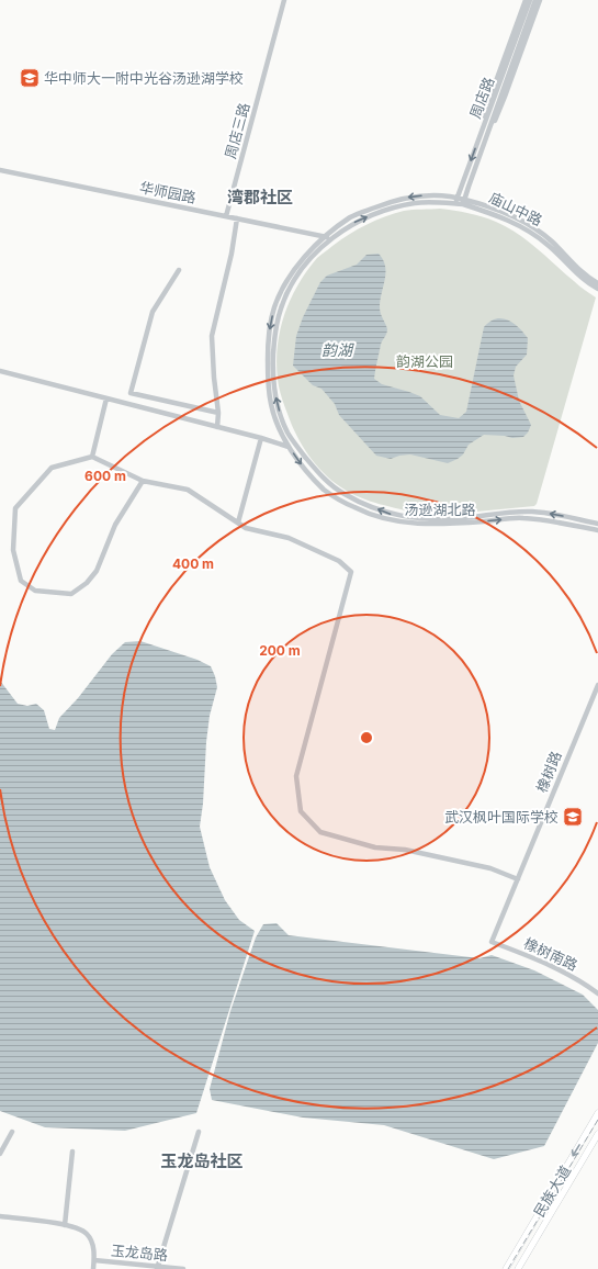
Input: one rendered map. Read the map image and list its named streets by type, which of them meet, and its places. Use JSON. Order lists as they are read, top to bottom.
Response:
{
  "streets": {
    "main road": ["民族大道"],
    "street": [
      "周店路",
      "周店三路",
      "华师园路",
      "庙山中路",
      "汤逊湖北路",
      "橡树路",
      "橡树南路",
      "玉龙岛路"
    ]
  },
  "crossings": [
    ["周店路", "庙山中路"],
    ["周店路", "汤逊湖北路"],
    ["周店三路", "华师园路"],
    ["华师园路", "汤逊湖北路"],
    ["庙山中路", "汤逊湖北路"],
    ["橡树路", "橡树南路"]
  ],
  "districts": ["湾郡社区", "玉龙岛社区"],
  "water": ["韵湖"],
  "parks": ["韵湖公园"],
  "places": {
    "school or university": ["华中师大一附中光谷汤逊湖学校", "武汉枫叶国际学校"]
  },
  "rings": ["600 m", "400 m", "200 m"]
}
